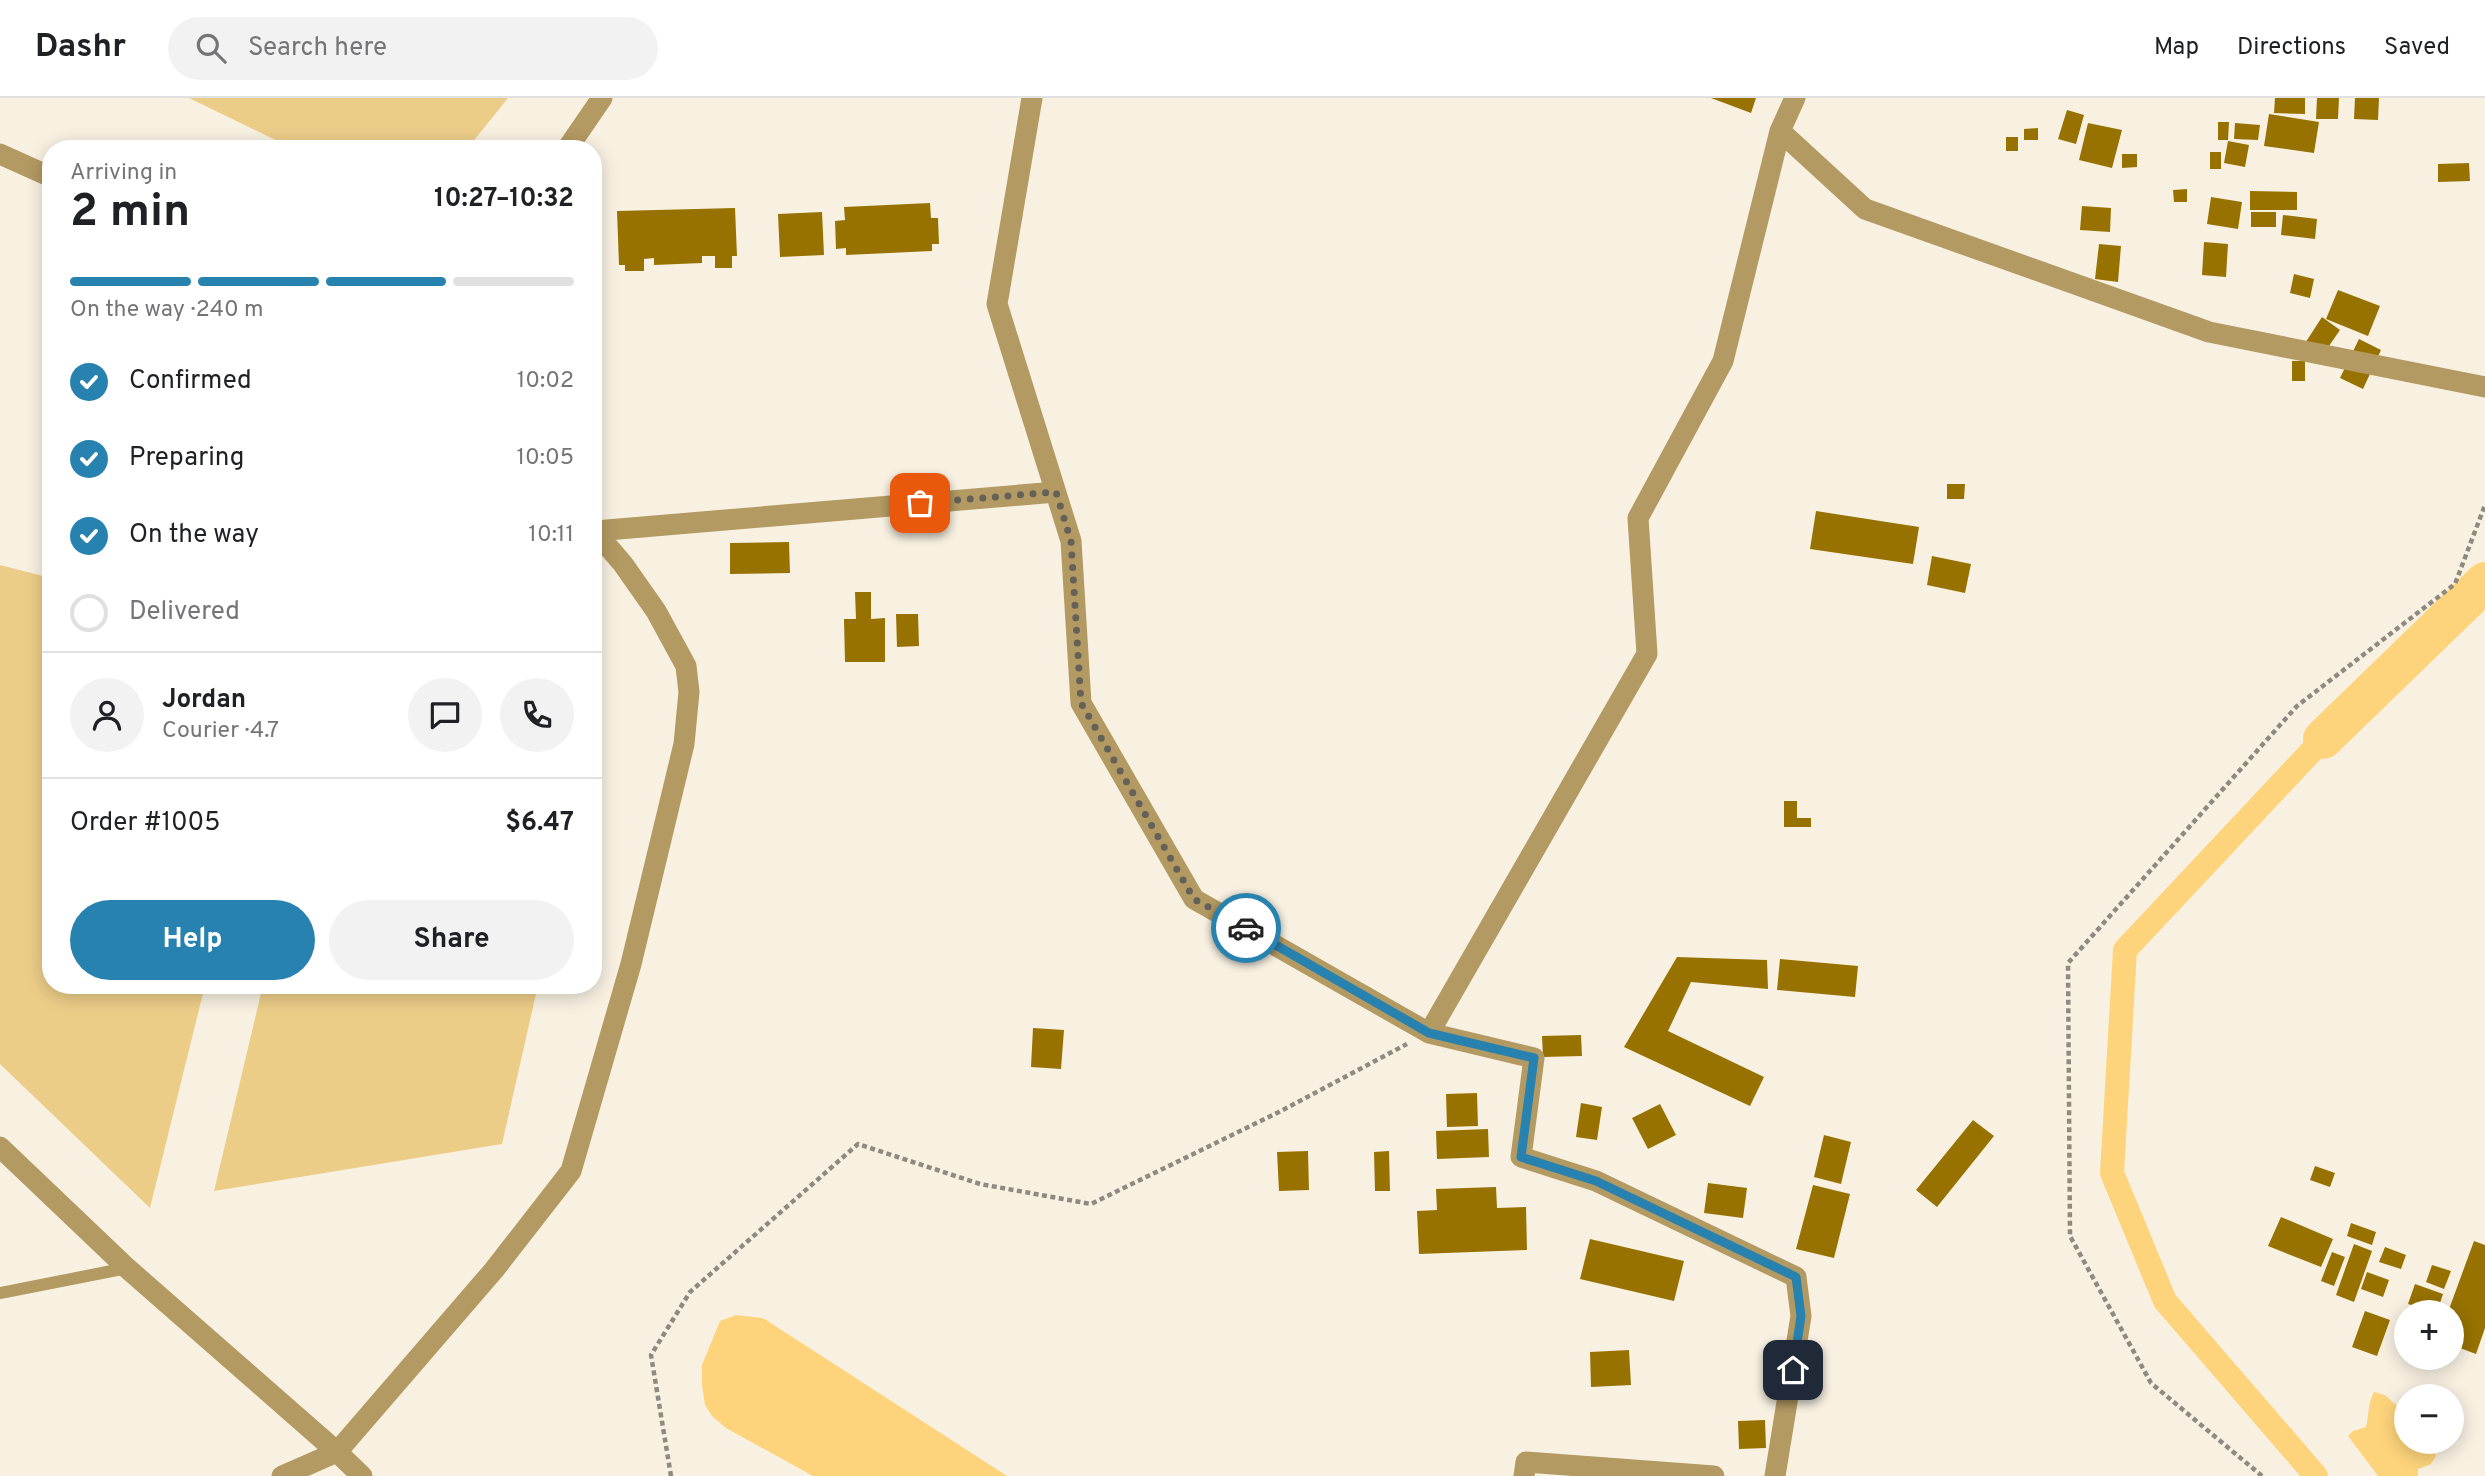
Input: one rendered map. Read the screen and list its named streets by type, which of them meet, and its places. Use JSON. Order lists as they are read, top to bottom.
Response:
{
  "page": {
    "header": "Dashr",
    "search": "Search here",
    "nav": ["Map", "Directions", "Saved"],
    "heading": ["2 min", "Arriving in", "10:27–10:32"],
    "panel": [
      "Jordan",
      "Courier · 4.7",
      "Order #1005",
      "$6.47"
    ],
    "bar": "On the way · 240 m",
    "list": [
      ["Confirmed", "10:02"],
      ["Preparing", "10:05"],
      ["On the way", "10:11"],
      "Delivered"
    ],
    "buttons": ["Help", "Share"],
    "map_buttons": ["+", "−"]
  }
}
